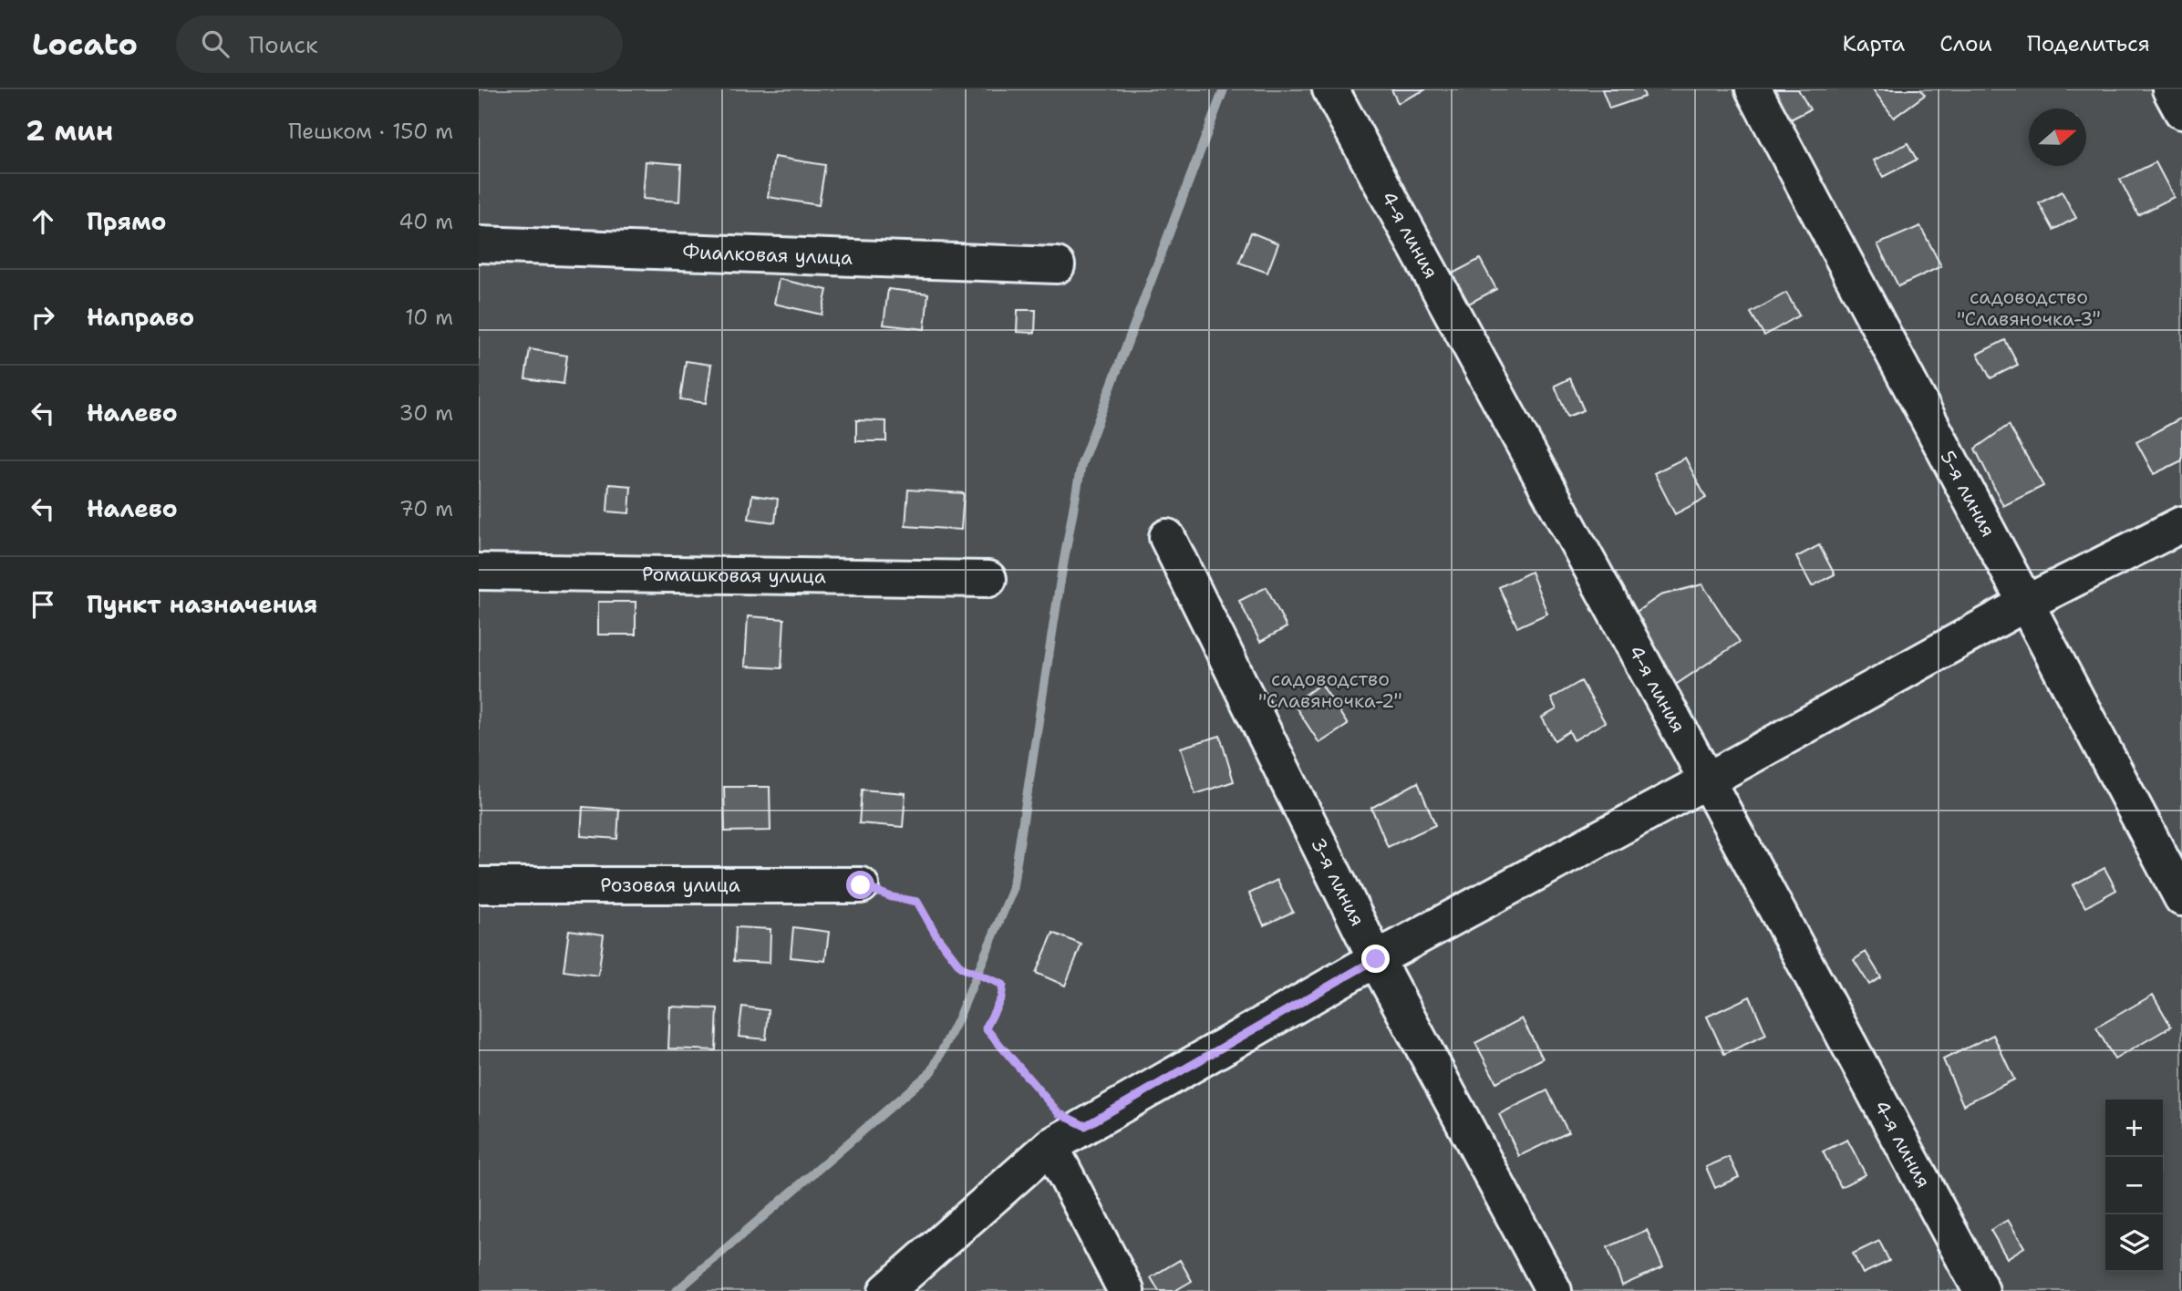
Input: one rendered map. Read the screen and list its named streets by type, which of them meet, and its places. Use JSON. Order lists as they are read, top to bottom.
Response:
{
  "streets": {
    "street": [
      "4-я линия",
      "Фиалковая улица",
      "5-я линия",
      "Ромашковая улица",
      "3-я линия",
      "Розовая улица"
    ]
  },
  "parks": ["садоводство \"Славяночка-3\"", "садоводство \"Славяночка-2\""],
  "north": "right",
  "page": {
    "header": "Locato",
    "search": "Поиск",
    "nav": ["Карта", "Слои", "Поделиться"],
    "heading": ["2 мин", "Пешком · 150 m"],
    "list": [
      ["Прямо", "40 m"],
      ["Направо", "10 m"],
      ["Налево", "30 m"],
      ["Налево", "70 m"],
      "Пункт назначения"
    ],
    "map_buttons": ["+", "−"]
  }
}
